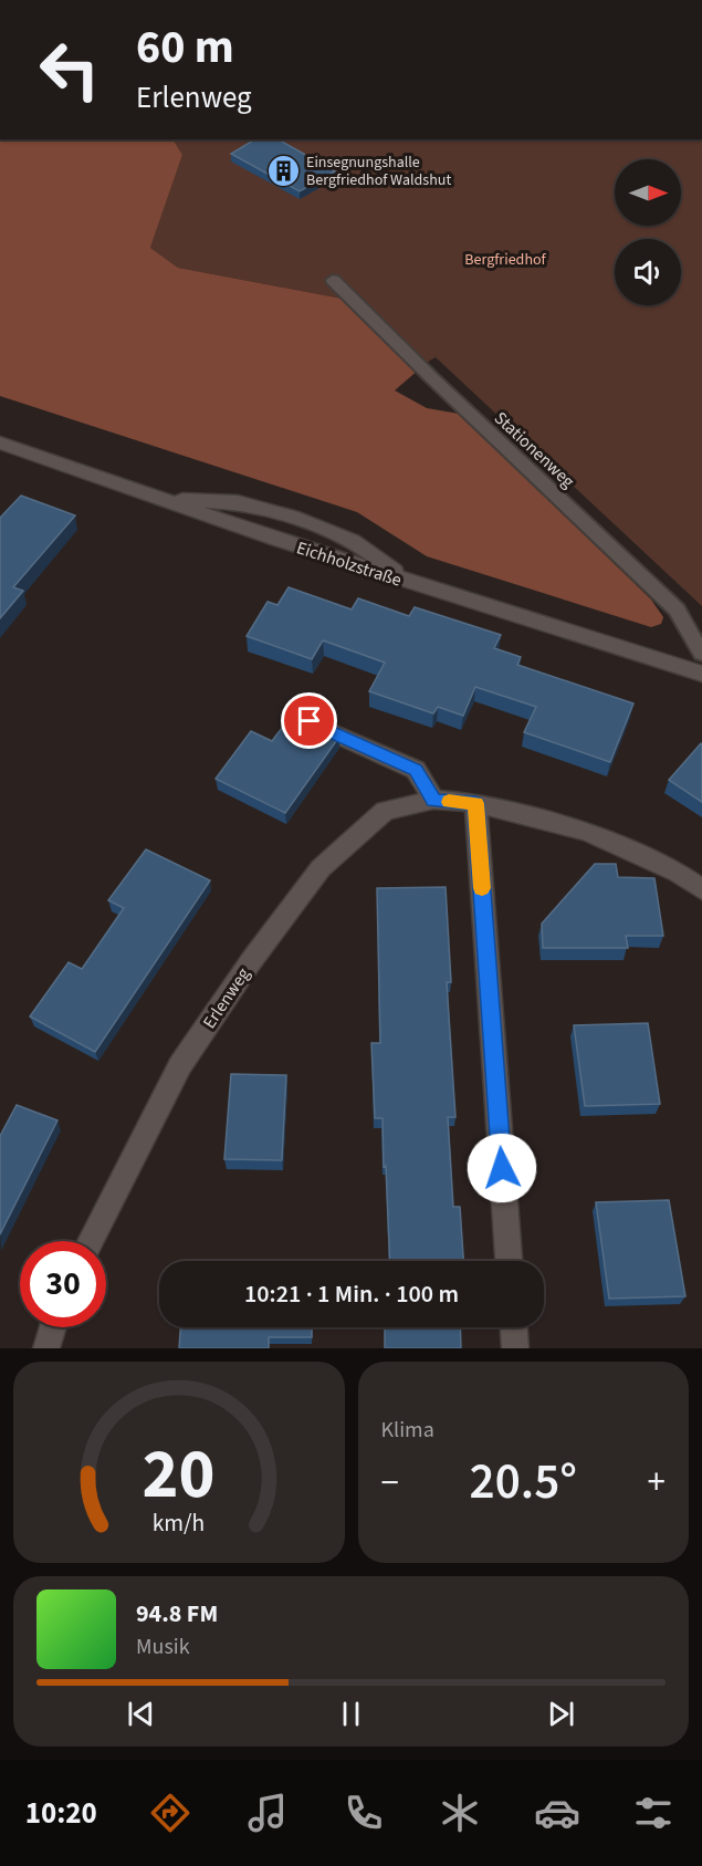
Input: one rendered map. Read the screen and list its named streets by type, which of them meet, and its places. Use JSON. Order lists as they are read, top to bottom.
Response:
{
  "streets": {
    "street": ["Eichholzstraße", "Erlenweg"],
    "lane": ["Stationenweg"]
  },
  "parks": ["Bergfriedhof"],
  "places": {
    "building": ["Einsegnungshalle Bergfriedhof Waldshut"]
  },
  "north": "right",
  "page": {
    "turn": ["60 m", "Erlenweg"],
    "limit": "30",
    "trip": "10:21 · 1 Min. · 100 m",
    "tile": "Klima",
    "heat": ["−", "20.5°", "+"],
    "song": ["94.8 FM", "Musik"],
    "tabs": "10:20",
    "gauge": ["20", "km/h"]
  }
}
